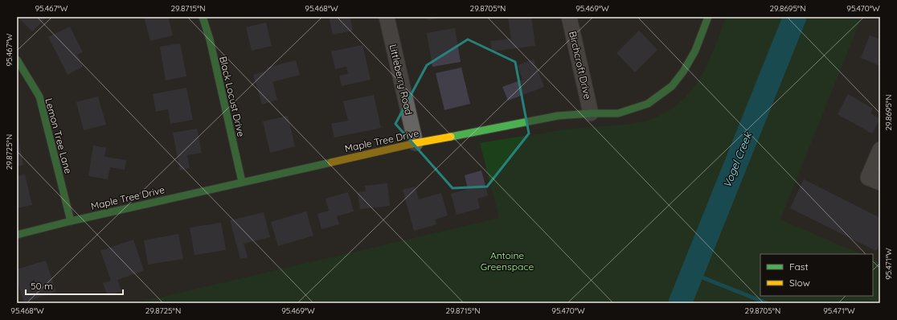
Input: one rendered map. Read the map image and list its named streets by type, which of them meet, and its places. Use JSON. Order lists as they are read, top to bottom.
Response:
{
  "streets": {
    "street": [
      "Birchcroft Drive",
      "Littleberry Road",
      "Black Locust Drive",
      "Lemon Tree Lane",
      "Maple Tree Drive"
    ]
  },
  "crossings": [
    ["Birchcroft Drive", "Maple Tree Drive"],
    ["Littleberry Road", "Maple Tree Drive"],
    ["Black Locust Drive", "Maple Tree Drive"],
    ["Lemon Tree Lane", "Maple Tree Drive"]
  ],
  "water": ["Vogel Creek"],
  "parks": ["Antoine Greenspace"],
  "legend": ["Fast", "Slow"],
  "scale_bar": "50 m",
  "coordinates": [
    "95.467°W",
    "29.8715°N",
    "95.468°W",
    "29.8705°N",
    "95.469°W",
    "29.8695°N",
    "95.470°W",
    "29.8725°N",
    "95.471°W"
  ]
}
